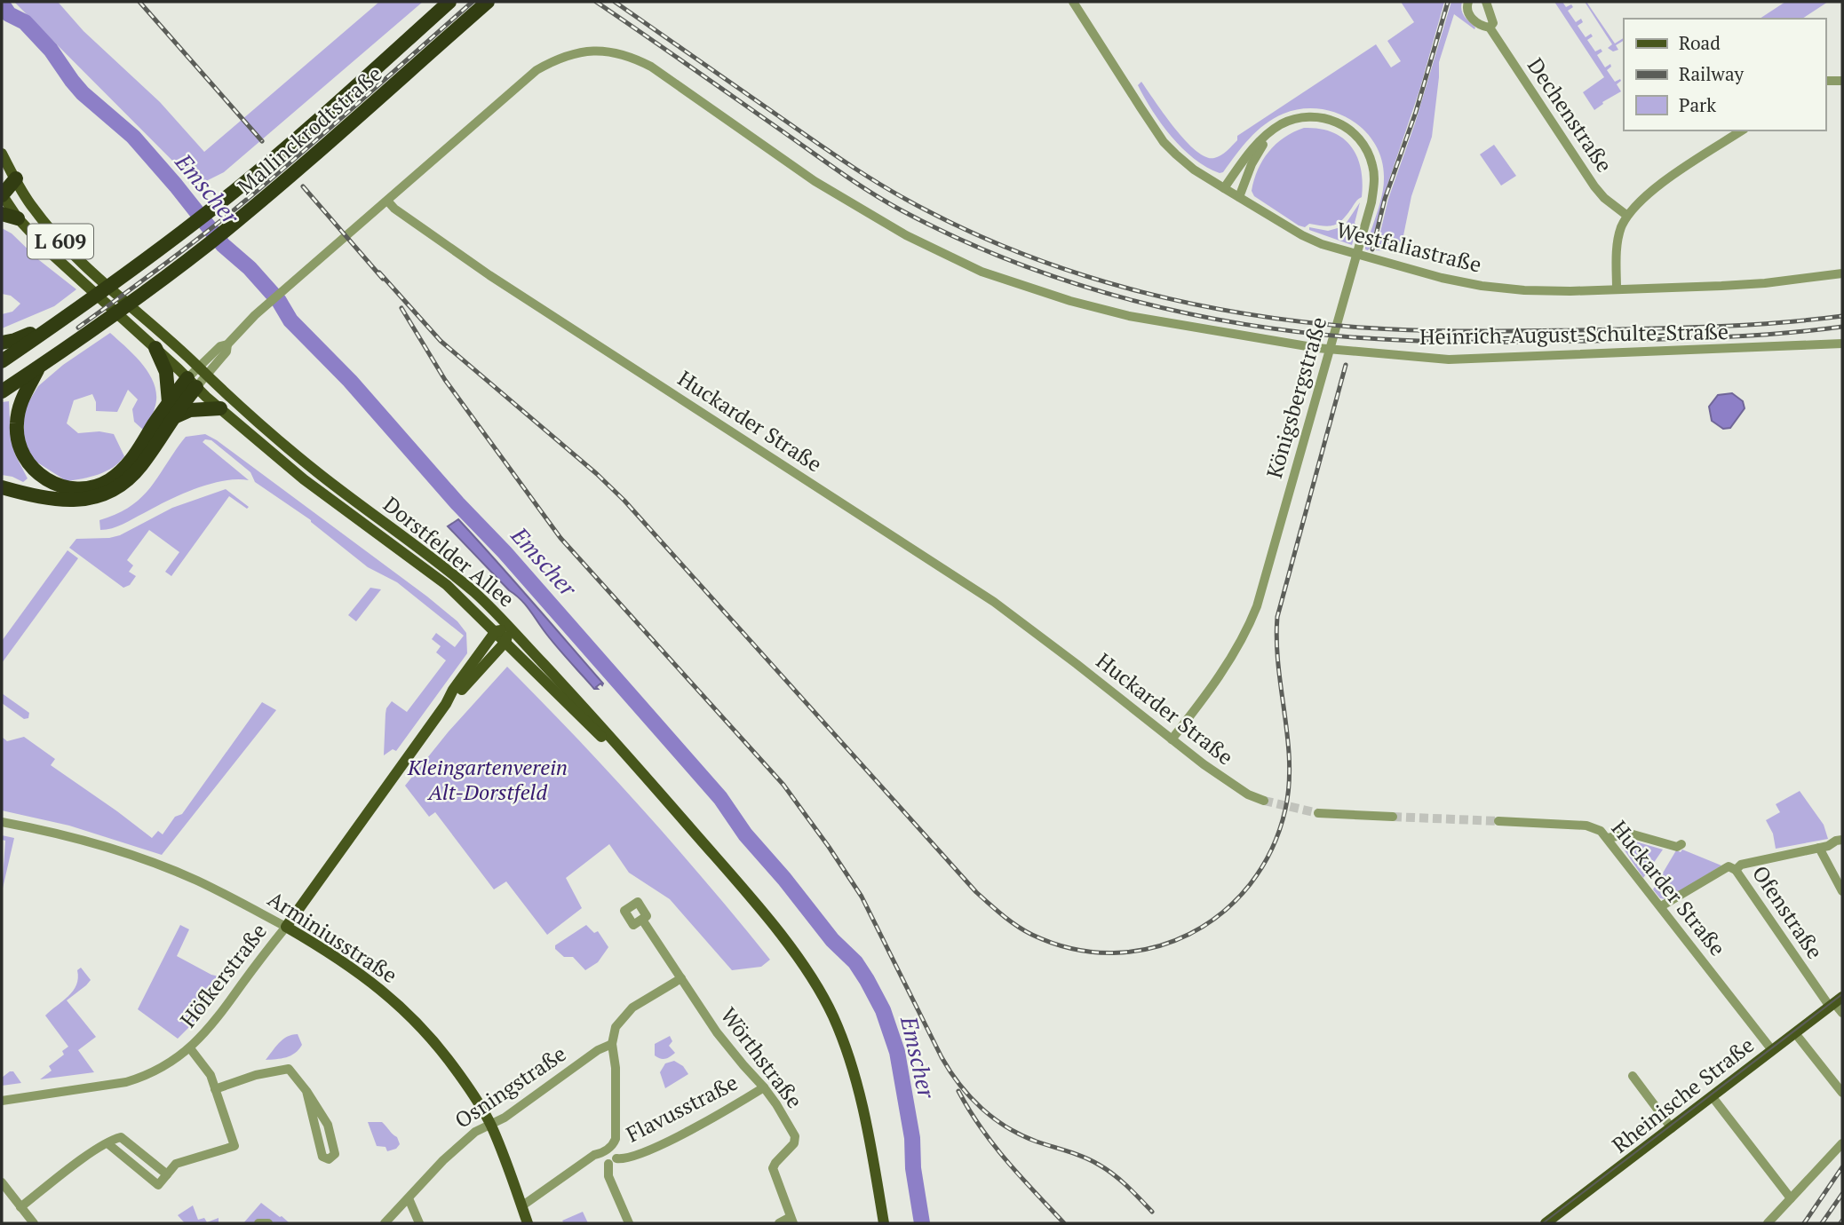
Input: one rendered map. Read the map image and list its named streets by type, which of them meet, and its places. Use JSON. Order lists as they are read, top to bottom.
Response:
{
  "streets": {
    "highway": ["Mallinckrodtstraße"],
    "main road": [
      "L 609",
      "Dorstfelder Allee",
      "Arminiusstraße",
      "Höfkerstraße",
      "Rheinische Straße"
    ],
    "street": [
      "Dechenstraße",
      "Westfaliastraße",
      "Heinrich-August-Schulte-Straße",
      "Königsbergstraße",
      "Huckarder Straße",
      "Ofenstraße",
      "Wörthstraße",
      "Osningstraße",
      "Flavusstraße"
    ]
  },
  "crossings": [
    ["L 609", "Dorstfelder Allee"],
    ["Westfaliastraße", "Königsbergstraße"],
    ["Heinrich-August-Schulte-Straße", "Huckarder Straße"],
    ["Königsbergstraße", "Huckarder Straße"],
    ["Huckarder Straße", "Rheinische Straße"],
    ["Dorstfelder Allee", "Höfkerstraße"],
    ["Ofenstraße", "Rheinische Straße"],
    ["Arminiusstraße", "Höfkerstraße"],
    ["Arminiusstraße", "Osningstraße"],
    ["Wörthstraße", "Flavusstraße"]
  ],
  "water": ["Emscher"],
  "parks": ["Kleingartenverein Alt-Dorstfeld"],
  "legend": ["Road", "Railway", "Park"]
}
